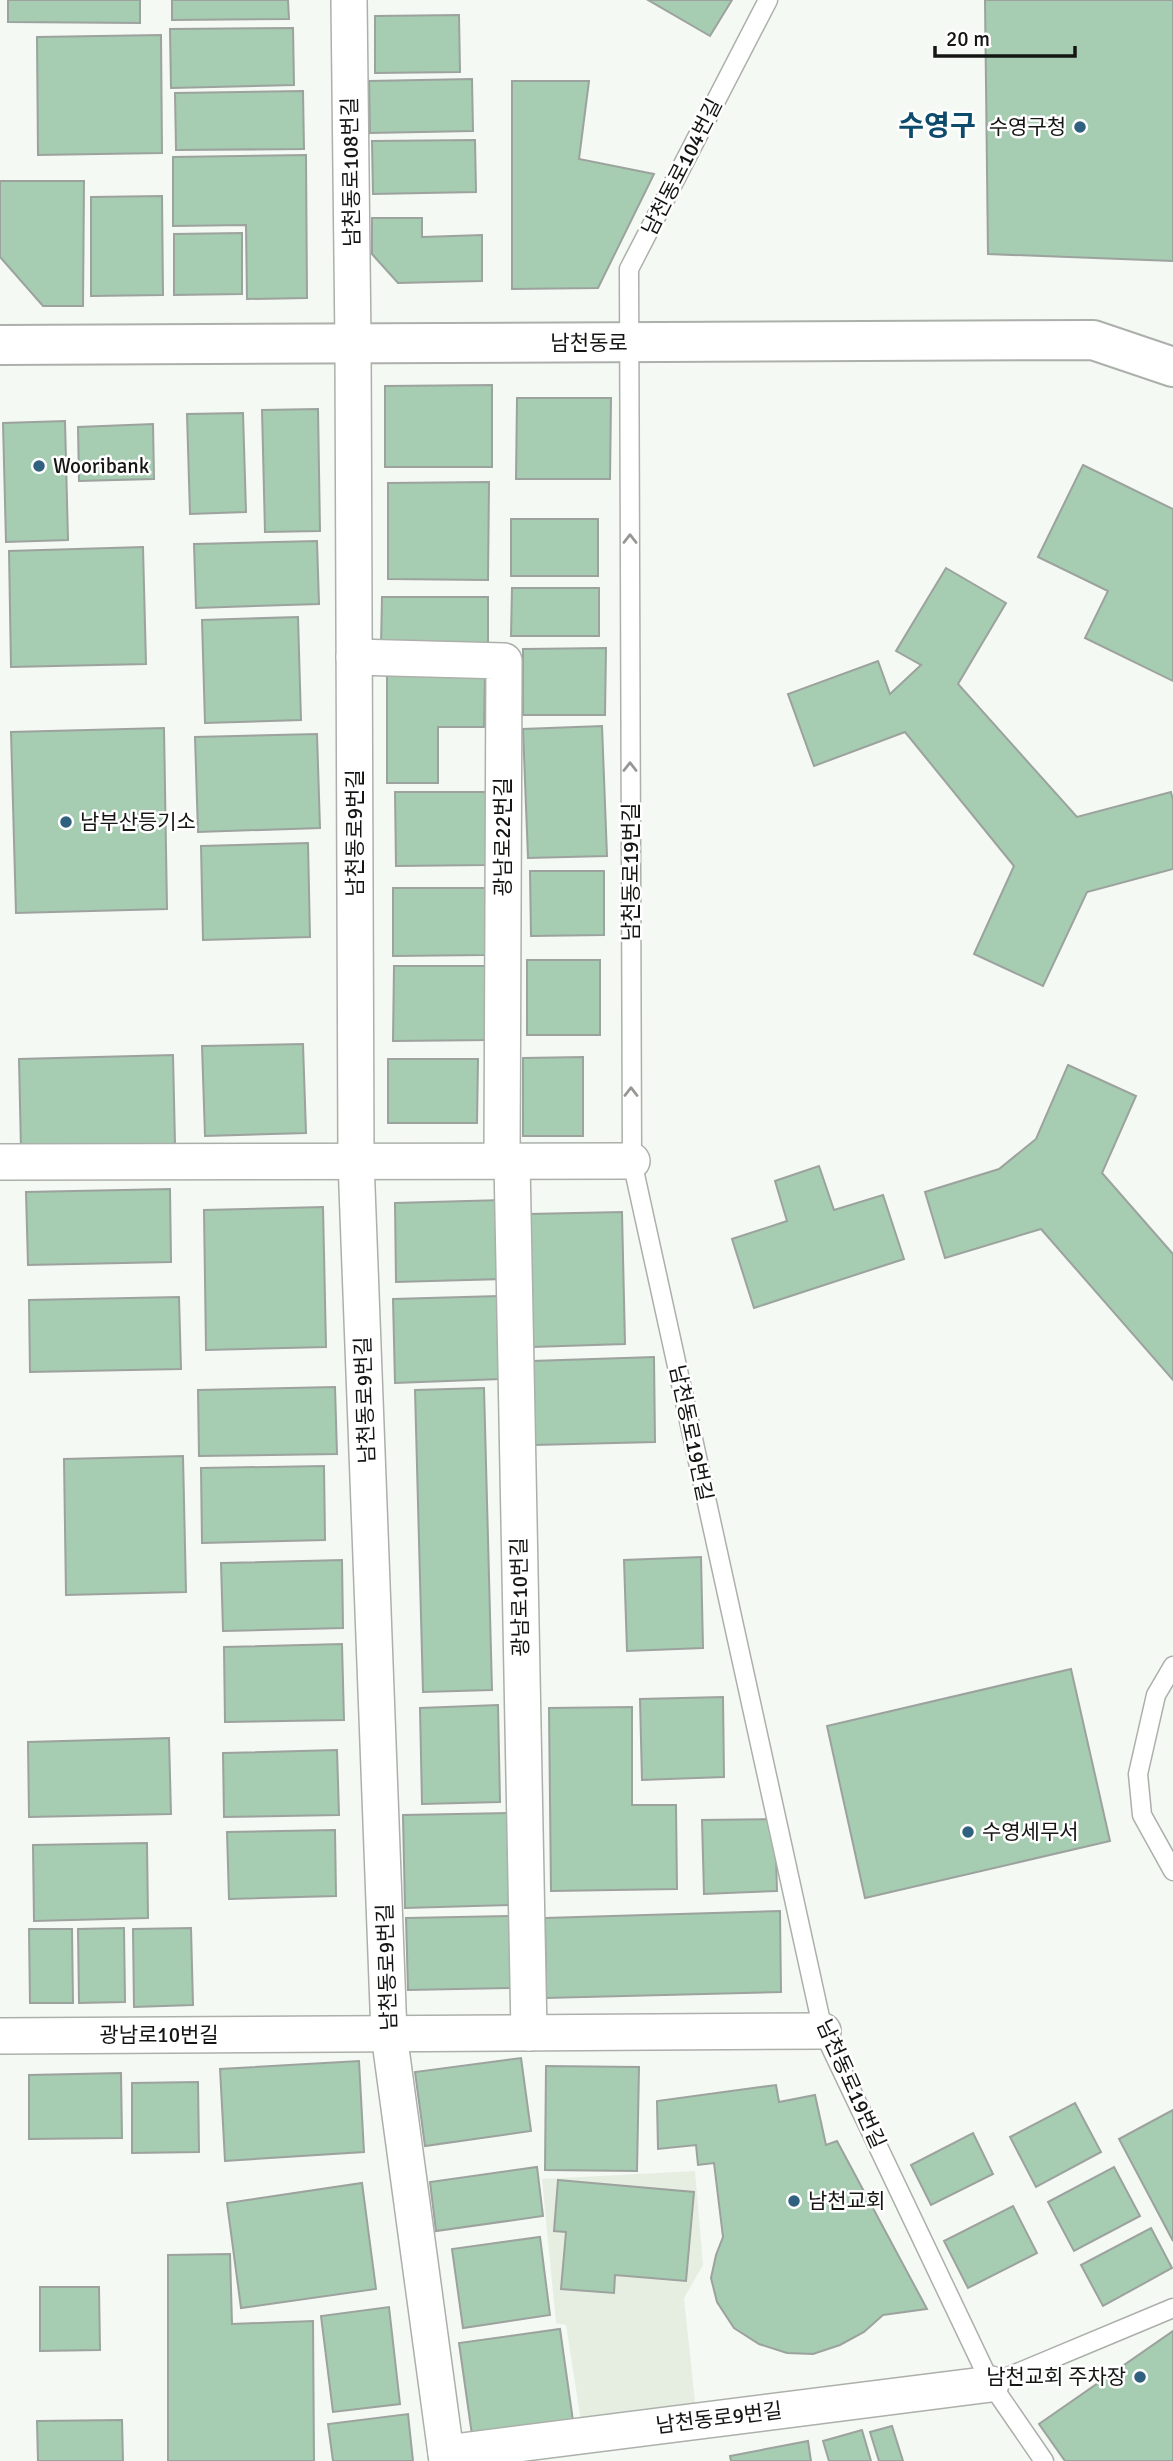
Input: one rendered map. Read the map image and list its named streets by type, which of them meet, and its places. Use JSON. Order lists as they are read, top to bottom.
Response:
{
  "streets": {
    "street": [
      "남천동로108번길",
      "남천동로",
      "남천동로9번길",
      "광남로22번길",
      "광남로10번길"
    ],
    "lane": ["남천동로104번길", "남천동로19번길"]
  },
  "crossings": [
    ["남천동로104번길", "남천동로"],
    ["남천동로104번길", "남천동로19번길"],
    ["남천동로108번길", "남천동로"],
    ["남천동로108번길", "남천동로9번길"],
    ["남천동로", "남천동로9번길"],
    ["남천동로", "남천동로19번길"],
    ["남천동로9번길", "광남로22번길"],
    ["남천동로9번길", "남천동로19번길"],
    ["남천동로9번길", "광남로10번길"],
    ["광남로22번길", "광남로10번길"],
    ["남천동로19번길", "광남로10번길"]
  ],
  "one_way": ["남천동로19번길"],
  "districts": ["수영구"],
  "places": [
    "수영구청",
    "Wooribank",
    "남부산등기소",
    "수영세무서",
    "남천교회",
    "남천교회 주차장"
  ],
  "scale_bar": "20 m"
}
